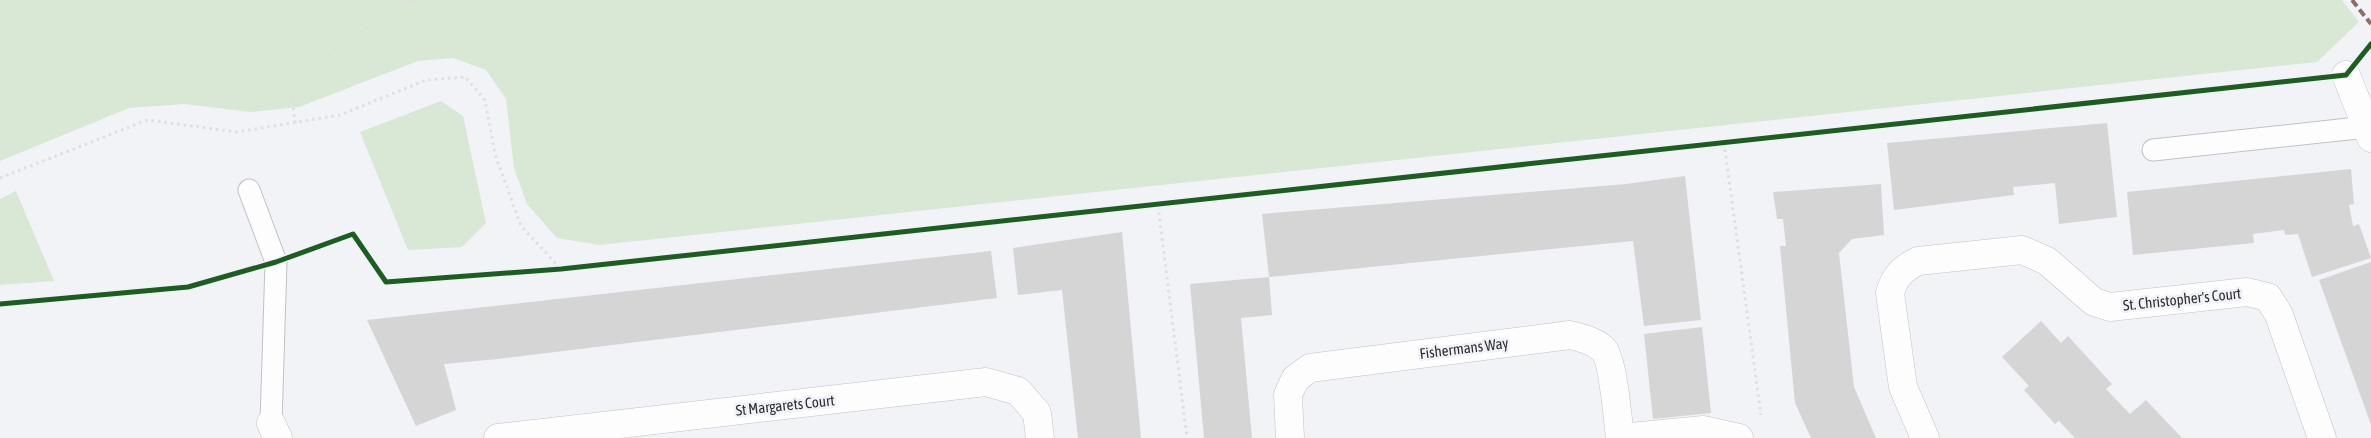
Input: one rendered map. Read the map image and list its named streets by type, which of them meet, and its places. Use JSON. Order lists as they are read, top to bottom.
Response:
{
  "streets": {
    "street": ["St. Christopher's Court", "Fishermans Way", "St Margarets Court"]
  }
}
